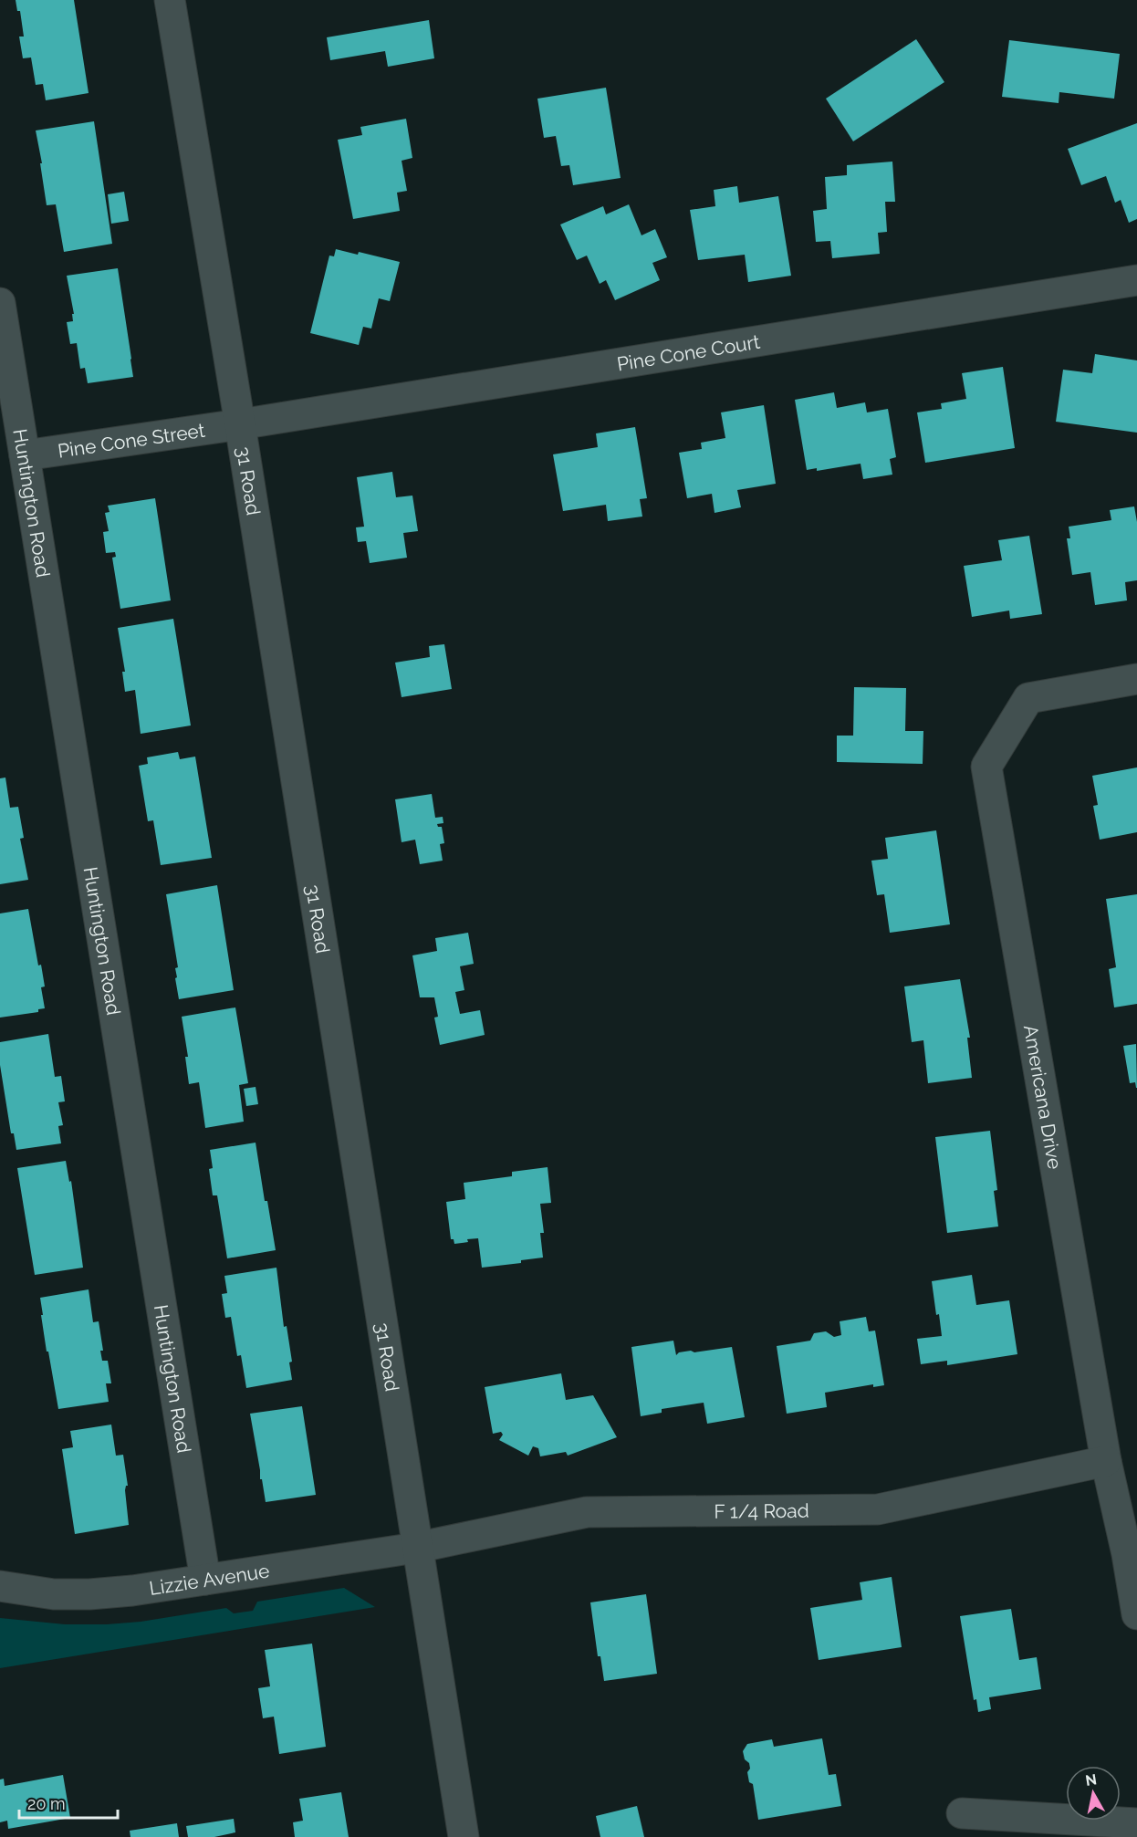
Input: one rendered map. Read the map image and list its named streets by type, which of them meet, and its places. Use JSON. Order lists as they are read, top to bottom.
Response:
{
  "streets": {
    "street": [
      "Pine Cone Court",
      "Pine Cone Street",
      "31 Road",
      "Huntington Road",
      "Americana Drive",
      "F 1/4 Road",
      "Lizzie Avenue"
    ]
  },
  "crossings": [
    ["Pine Cone Court", "Pine Cone Street"],
    ["Pine Cone Court", "31 Road"],
    ["Pine Cone Street", "31 Road"],
    ["Pine Cone Street", "Huntington Road"],
    ["31 Road", "F 1/4 Road"],
    ["31 Road", "Lizzie Avenue"],
    ["Huntington Road", "Lizzie Avenue"],
    ["Americana Drive", "F 1/4 Road"],
    ["F 1/4 Road", "Lizzie Avenue"]
  ],
  "scale_bar": "20 m",
  "north": "top"
}
